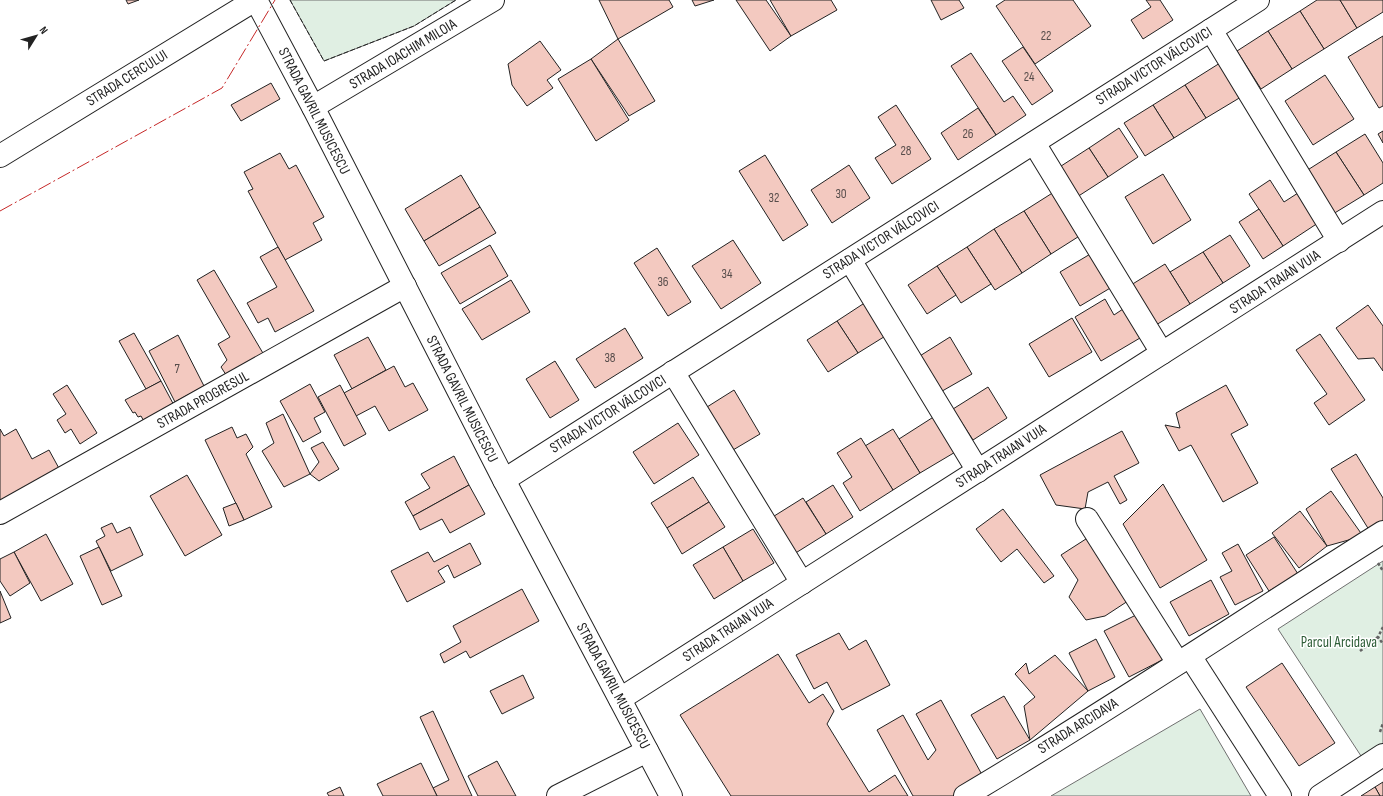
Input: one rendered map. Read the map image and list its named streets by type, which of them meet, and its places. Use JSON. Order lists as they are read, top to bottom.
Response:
{
  "streets": {
    "street": [
      "STRADA IOACHIM MILOIA",
      "STRADA VICTOR VÂLCOVICI",
      "STRADA CERCULUI",
      "STRADA GAVRIL MUSICESCU",
      "STRADA TRAIAN VUIA",
      "STRADA PROGRESUL",
      "STRADA ARCIDAVA"
    ]
  },
  "crossings": [
    ["STRADA IOACHIM MILOIA", "STRADA GAVRIL MUSICESCU"],
    ["STRADA VICTOR VÂLCOVICI", "STRADA GAVRIL MUSICESCU"],
    ["STRADA CERCULUI", "STRADA GAVRIL MUSICESCU"],
    ["STRADA GAVRIL MUSICESCU", "STRADA TRAIAN VUIA"],
    ["STRADA GAVRIL MUSICESCU", "STRADA PROGRESUL"]
  ],
  "parks": ["Parcul Arcidava"],
  "house_numbers": [
    "22",
    "24",
    "26",
    "28",
    "30",
    "32",
    "34",
    "36",
    "38",
    "7"
  ],
  "north": "top right"
}
